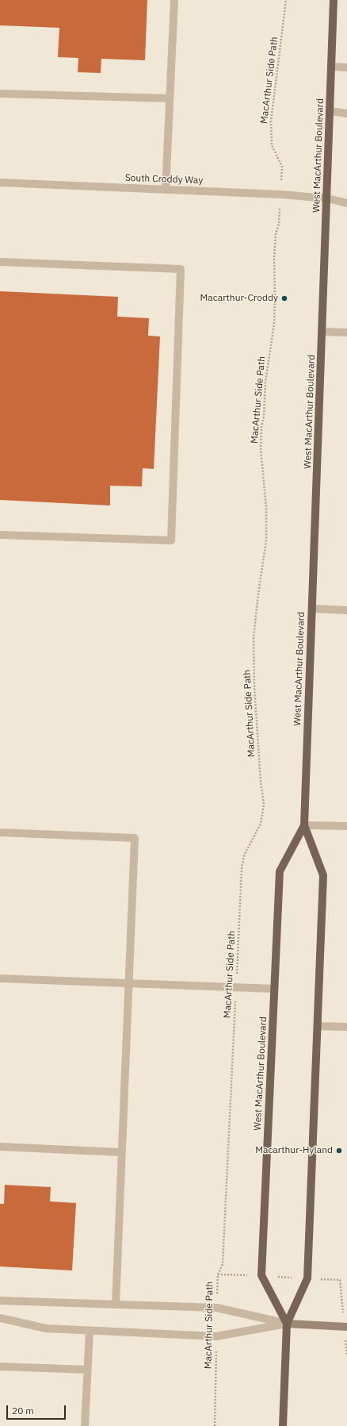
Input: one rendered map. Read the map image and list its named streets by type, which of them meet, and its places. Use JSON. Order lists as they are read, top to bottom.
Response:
{
  "streets": {
    "main road": ["West MacArthur Boulevard"],
    "street": ["South Croddy Way"],
    "path": ["MacArthur Side Path"]
  },
  "crossings": [
    ["MacArthur Side Path", "South Croddy Way"],
    ["West MacArthur Boulevard", "South Croddy Way"]
  ],
  "places": ["Macarthur-Croddy", "Macarthur-Hyland"],
  "scale_bar": "20 m"
}
